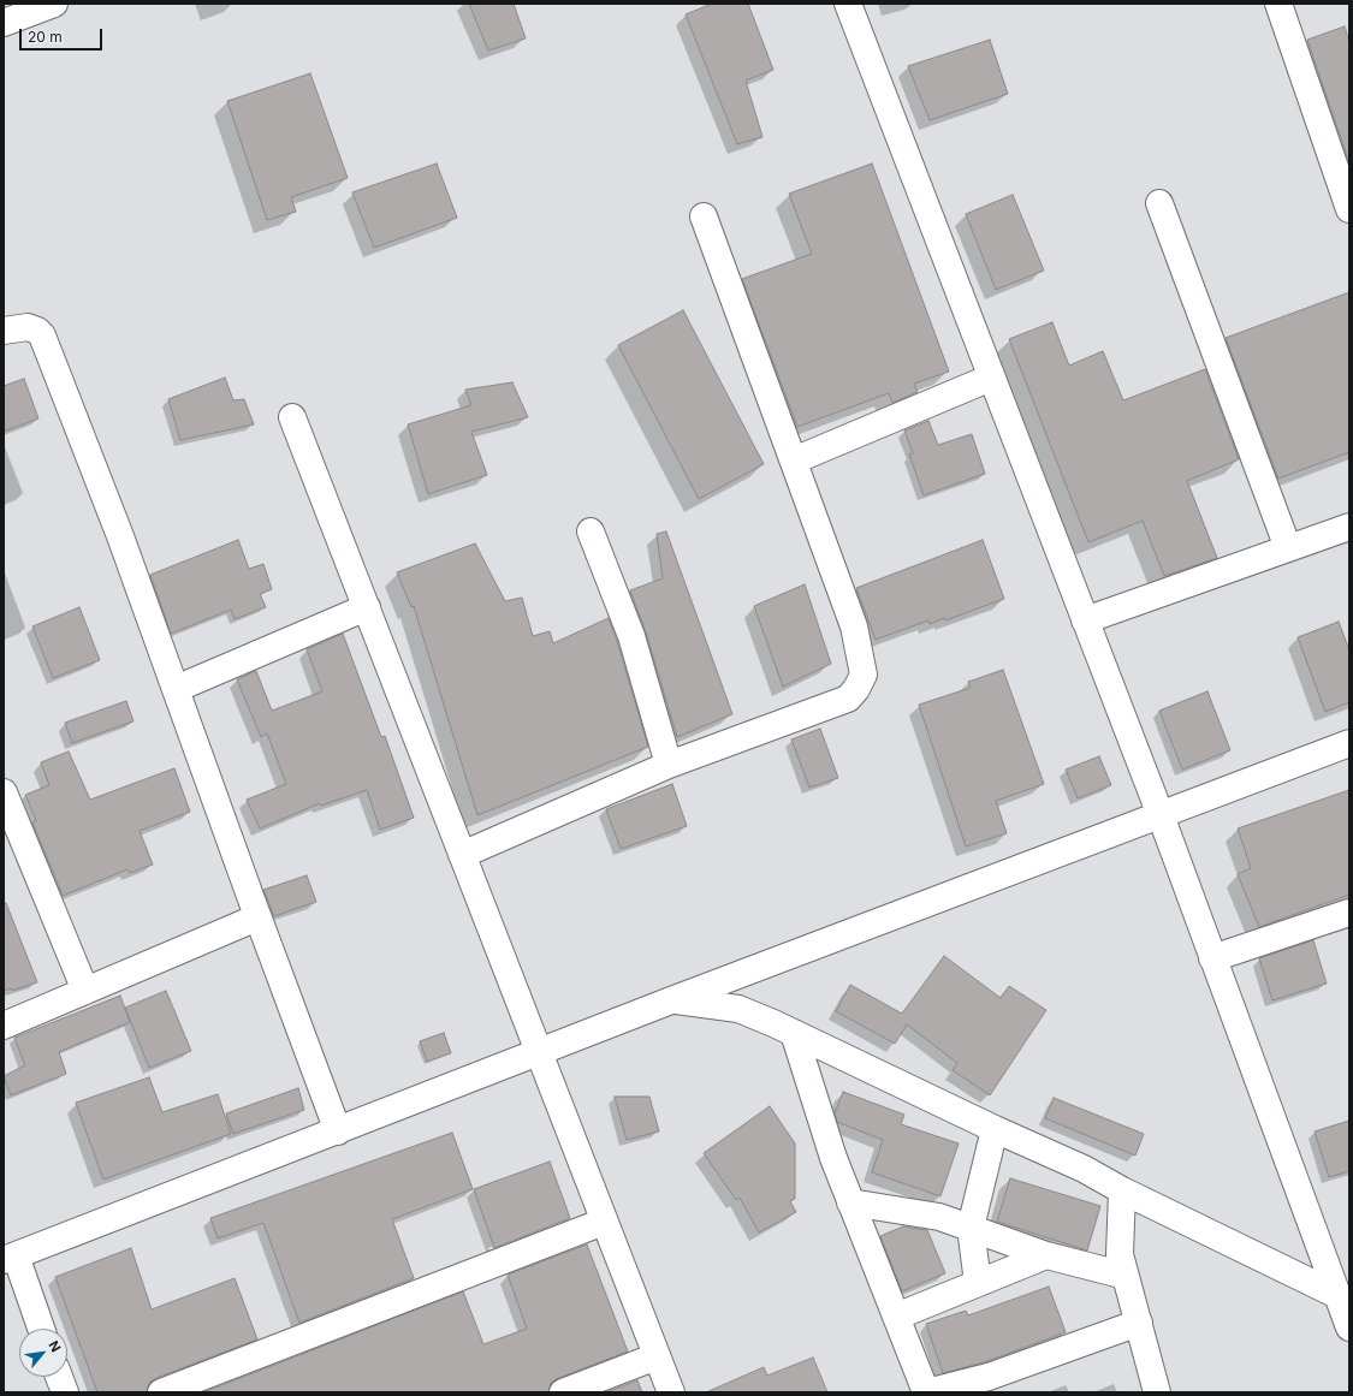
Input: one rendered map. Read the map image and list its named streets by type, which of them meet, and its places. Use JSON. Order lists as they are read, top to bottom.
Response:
{
  "scale_bar": "20 m",
  "north": "top right"
}
